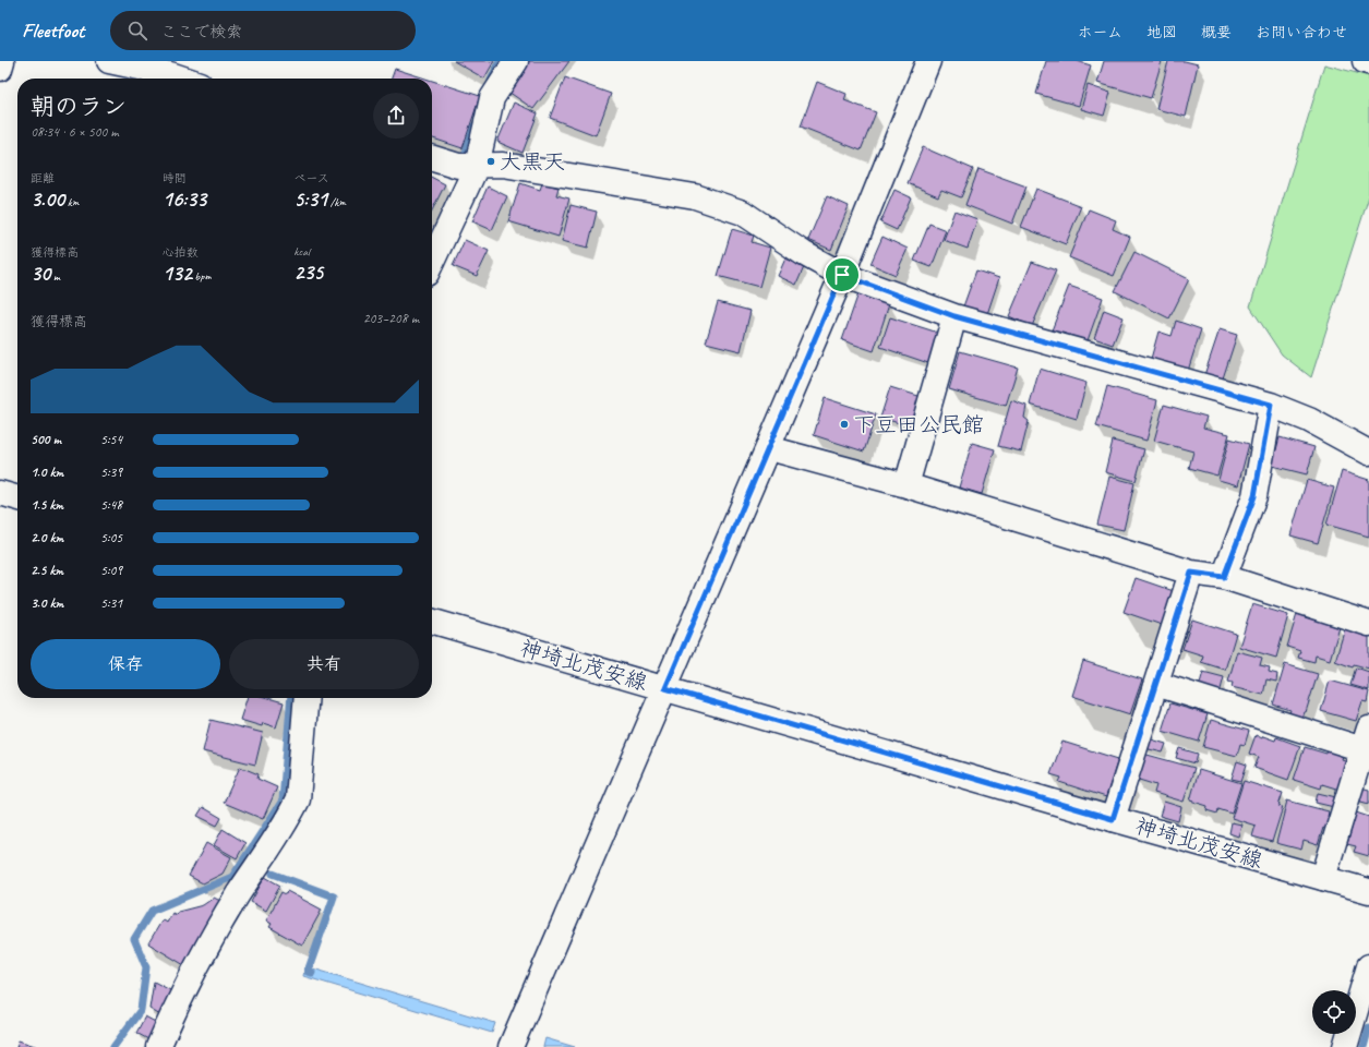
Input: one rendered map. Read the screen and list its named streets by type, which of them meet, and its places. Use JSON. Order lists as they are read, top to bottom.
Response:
{
  "streets": {
    "street": ["神埼北茂安線"]
  },
  "places": ["大黒天", "下豆田公民館"],
  "page": {
    "header": "Fleetfoot",
    "search": "ここで検索",
    "nav": [
      "ホーム",
      "地図",
      "概要",
      "お問い合わせ"
    ],
    "heading": ["朝のラン", "08:34 · 6 × 500 m"],
    "stats": [
      ["距離", "3.00 km"],
      ["時間", "16:33"],
      ["ペース", "5:31 /km"],
      ["獲得標高", "30 m"],
      ["心拍数", "132 bpm"],
      ["kcal", "235"]
    ],
    "chart": ["獲得標高", "203–208 m"],
    "list": [
      {
        "name": "500 m",
        "note": "5:54"
      },
      {
        "name": "1.0 km",
        "note": "5:39"
      },
      {
        "name": "1.5 km",
        "note": "5:48"
      },
      {
        "name": "2.0 km",
        "note": "5:05"
      },
      {
        "name": "2.5 km",
        "note": "5:09"
      },
      {
        "name": "3.0 km",
        "note": "5:31"
      }
    ],
    "buttons": ["保存", "共有"]
  }
}
